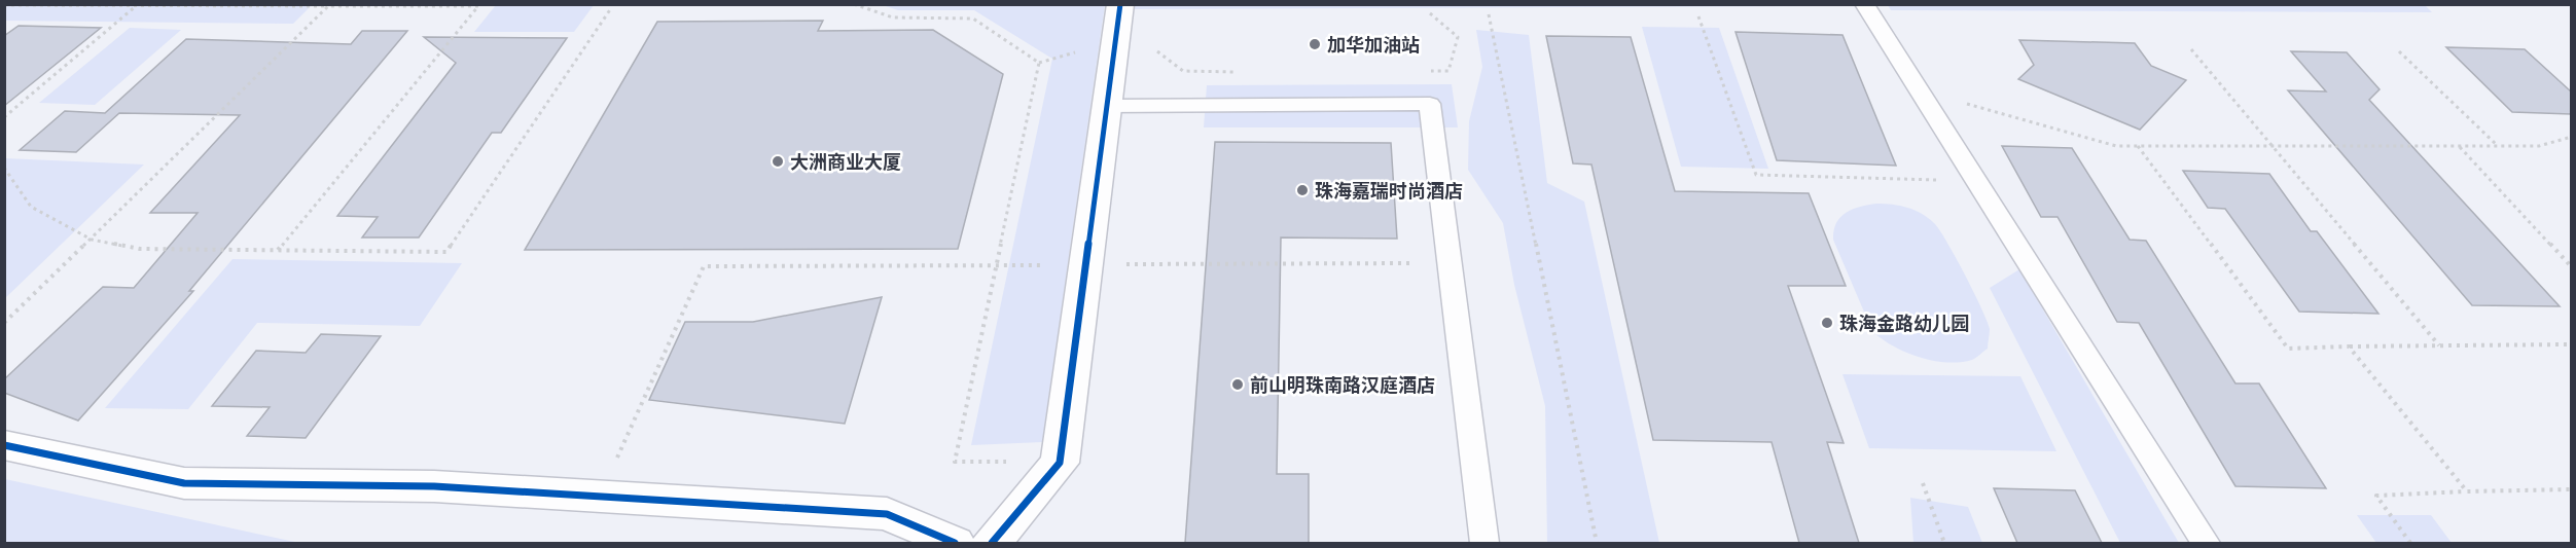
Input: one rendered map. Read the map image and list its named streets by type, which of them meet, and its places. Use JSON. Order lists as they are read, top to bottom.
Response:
{
  "places": [
    "加华加油站",
    "大洲商业大厦",
    "珠海嘉瑞时尚酒店",
    "珠海金路幼儿园",
    "前山明珠南路汉庭酒店"
  ]
}
